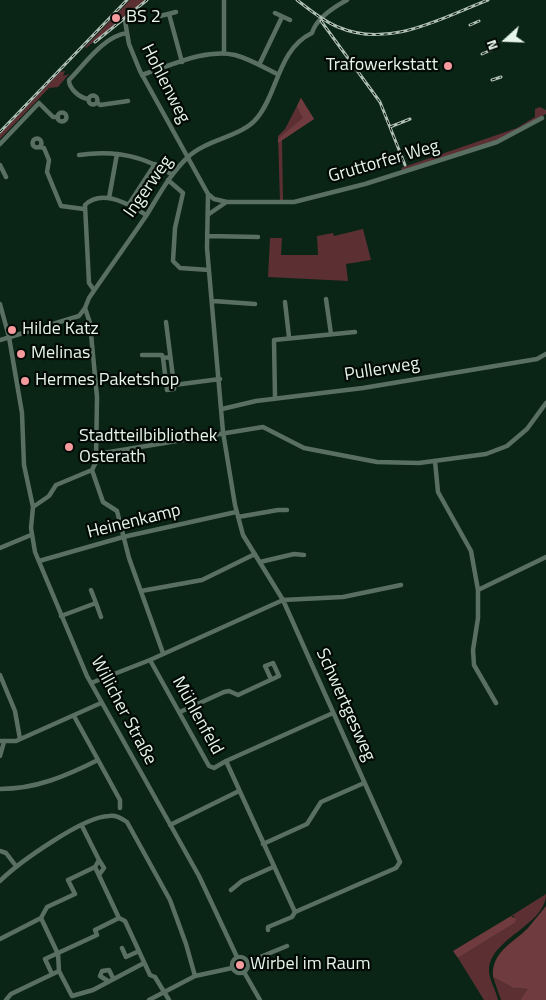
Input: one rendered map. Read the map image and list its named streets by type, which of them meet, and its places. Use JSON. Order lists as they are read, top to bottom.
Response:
{
  "streets": {
    "street": [
      "Hohlenweg",
      "Gruttorfer Weg",
      "Ingerweg",
      "Pullerweg",
      "Heinenkamp",
      "Schwertgesweg",
      "Willicher Straße",
      "Mühlenfeld"
    ]
  },
  "crossings": [
    ["Hohlenweg", "Gruttorfer Weg"],
    ["Hohlenweg", "Ingerweg"],
    ["Hohlenweg", "Schwertgesweg"],
    ["Gruttorfer Weg", "Schwertgesweg"],
    ["Ingerweg", "Willicher Straße"],
    ["Pullerweg", "Schwertgesweg"],
    ["Heinenkamp", "Schwertgesweg"],
    ["Heinenkamp", "Willicher Straße"],
    ["Schwertgesweg", "Mühlenfeld"]
  ],
  "places": [
    "BS 2",
    "Trafowerkstatt",
    "Hilde Katz",
    "Melinas",
    "Hermes Paketshop",
    "Stadtteilbibliothek Osterath",
    "Wirbel im Raum"
  ],
  "north": "left"
}
